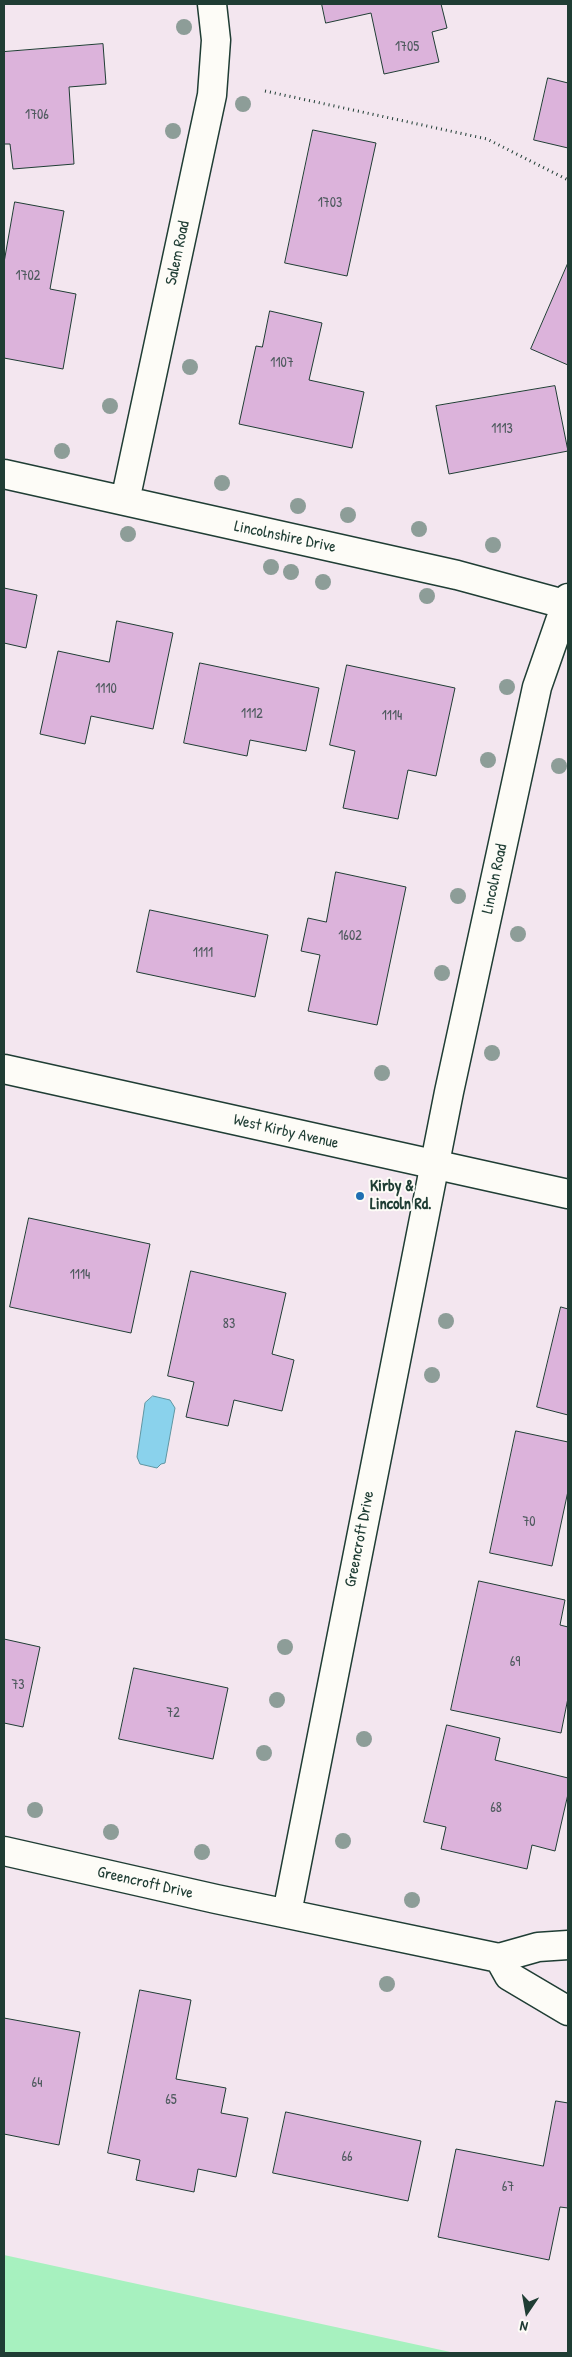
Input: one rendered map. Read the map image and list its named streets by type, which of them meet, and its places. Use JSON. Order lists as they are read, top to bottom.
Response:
{
  "streets": {
    "street": [
      "Salem Road",
      "Lincolnshire Drive",
      "Lincoln Road",
      "West Kirby Avenue",
      "Greencroft Drive"
    ]
  },
  "crossings": [
    ["Salem Road", "Lincolnshire Drive"],
    ["Lincolnshire Drive", "Lincoln Road"],
    ["Lincoln Road", "West Kirby Avenue"],
    ["Lincoln Road", "Greencroft Drive"],
    ["West Kirby Avenue", "Greencroft Drive"]
  ],
  "places": ["Kirby & Lincoln Rd."],
  "house_numbers": [
    "1705",
    "1706",
    "1703",
    "1702",
    "1107",
    "1113",
    "1110",
    "1112",
    "1114",
    "1602",
    "1111",
    "1114",
    "83",
    "70",
    "69",
    "73",
    "72",
    "68",
    "64",
    "65",
    "66",
    "67"
  ],
  "north": "bottom"
}
